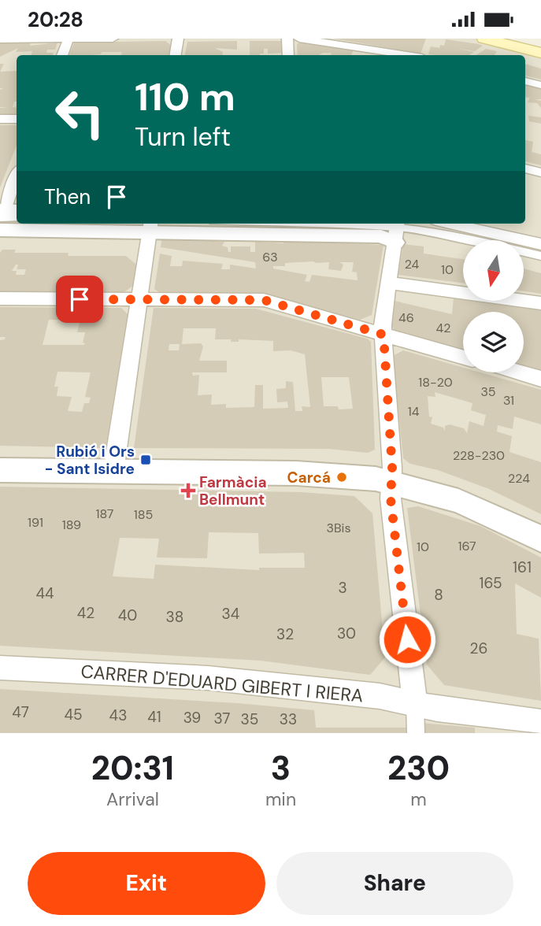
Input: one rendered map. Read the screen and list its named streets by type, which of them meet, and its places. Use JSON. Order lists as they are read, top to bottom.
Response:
{
  "streets": {
    "street": ["CARRER D'EDUARD GIBERT I RIERA"]
  },
  "places": {
    "transit": ["Rubió i Ors - Sant Isidre"],
    "other": ["Carcá"],
    "health": ["Farmàcia Bellmunt"]
  },
  "house_numbers": [
    "63",
    "24",
    "10",
    "46",
    "42",
    "18-20",
    "35",
    "31",
    "14",
    "228-230",
    "224",
    "187",
    "185",
    "191",
    "189",
    "3Bis",
    "167",
    "10",
    "161",
    "165",
    "3",
    "44",
    "8",
    "42",
    "34",
    "40",
    "38",
    "30",
    "32",
    "26",
    "47",
    "45",
    "43",
    "41",
    "39",
    "37",
    "35",
    "33"
  ],
  "north": "bottom",
  "page": {
    "status": "20:28",
    "turn": ["110 m", "Turn left"],
    "then": "Then",
    "eta": [
      "20:31",
      "Arrival",
      "3",
      "min",
      "230",
      "m"
    ],
    "buttons": ["Exit", "Share"]
  }
}
